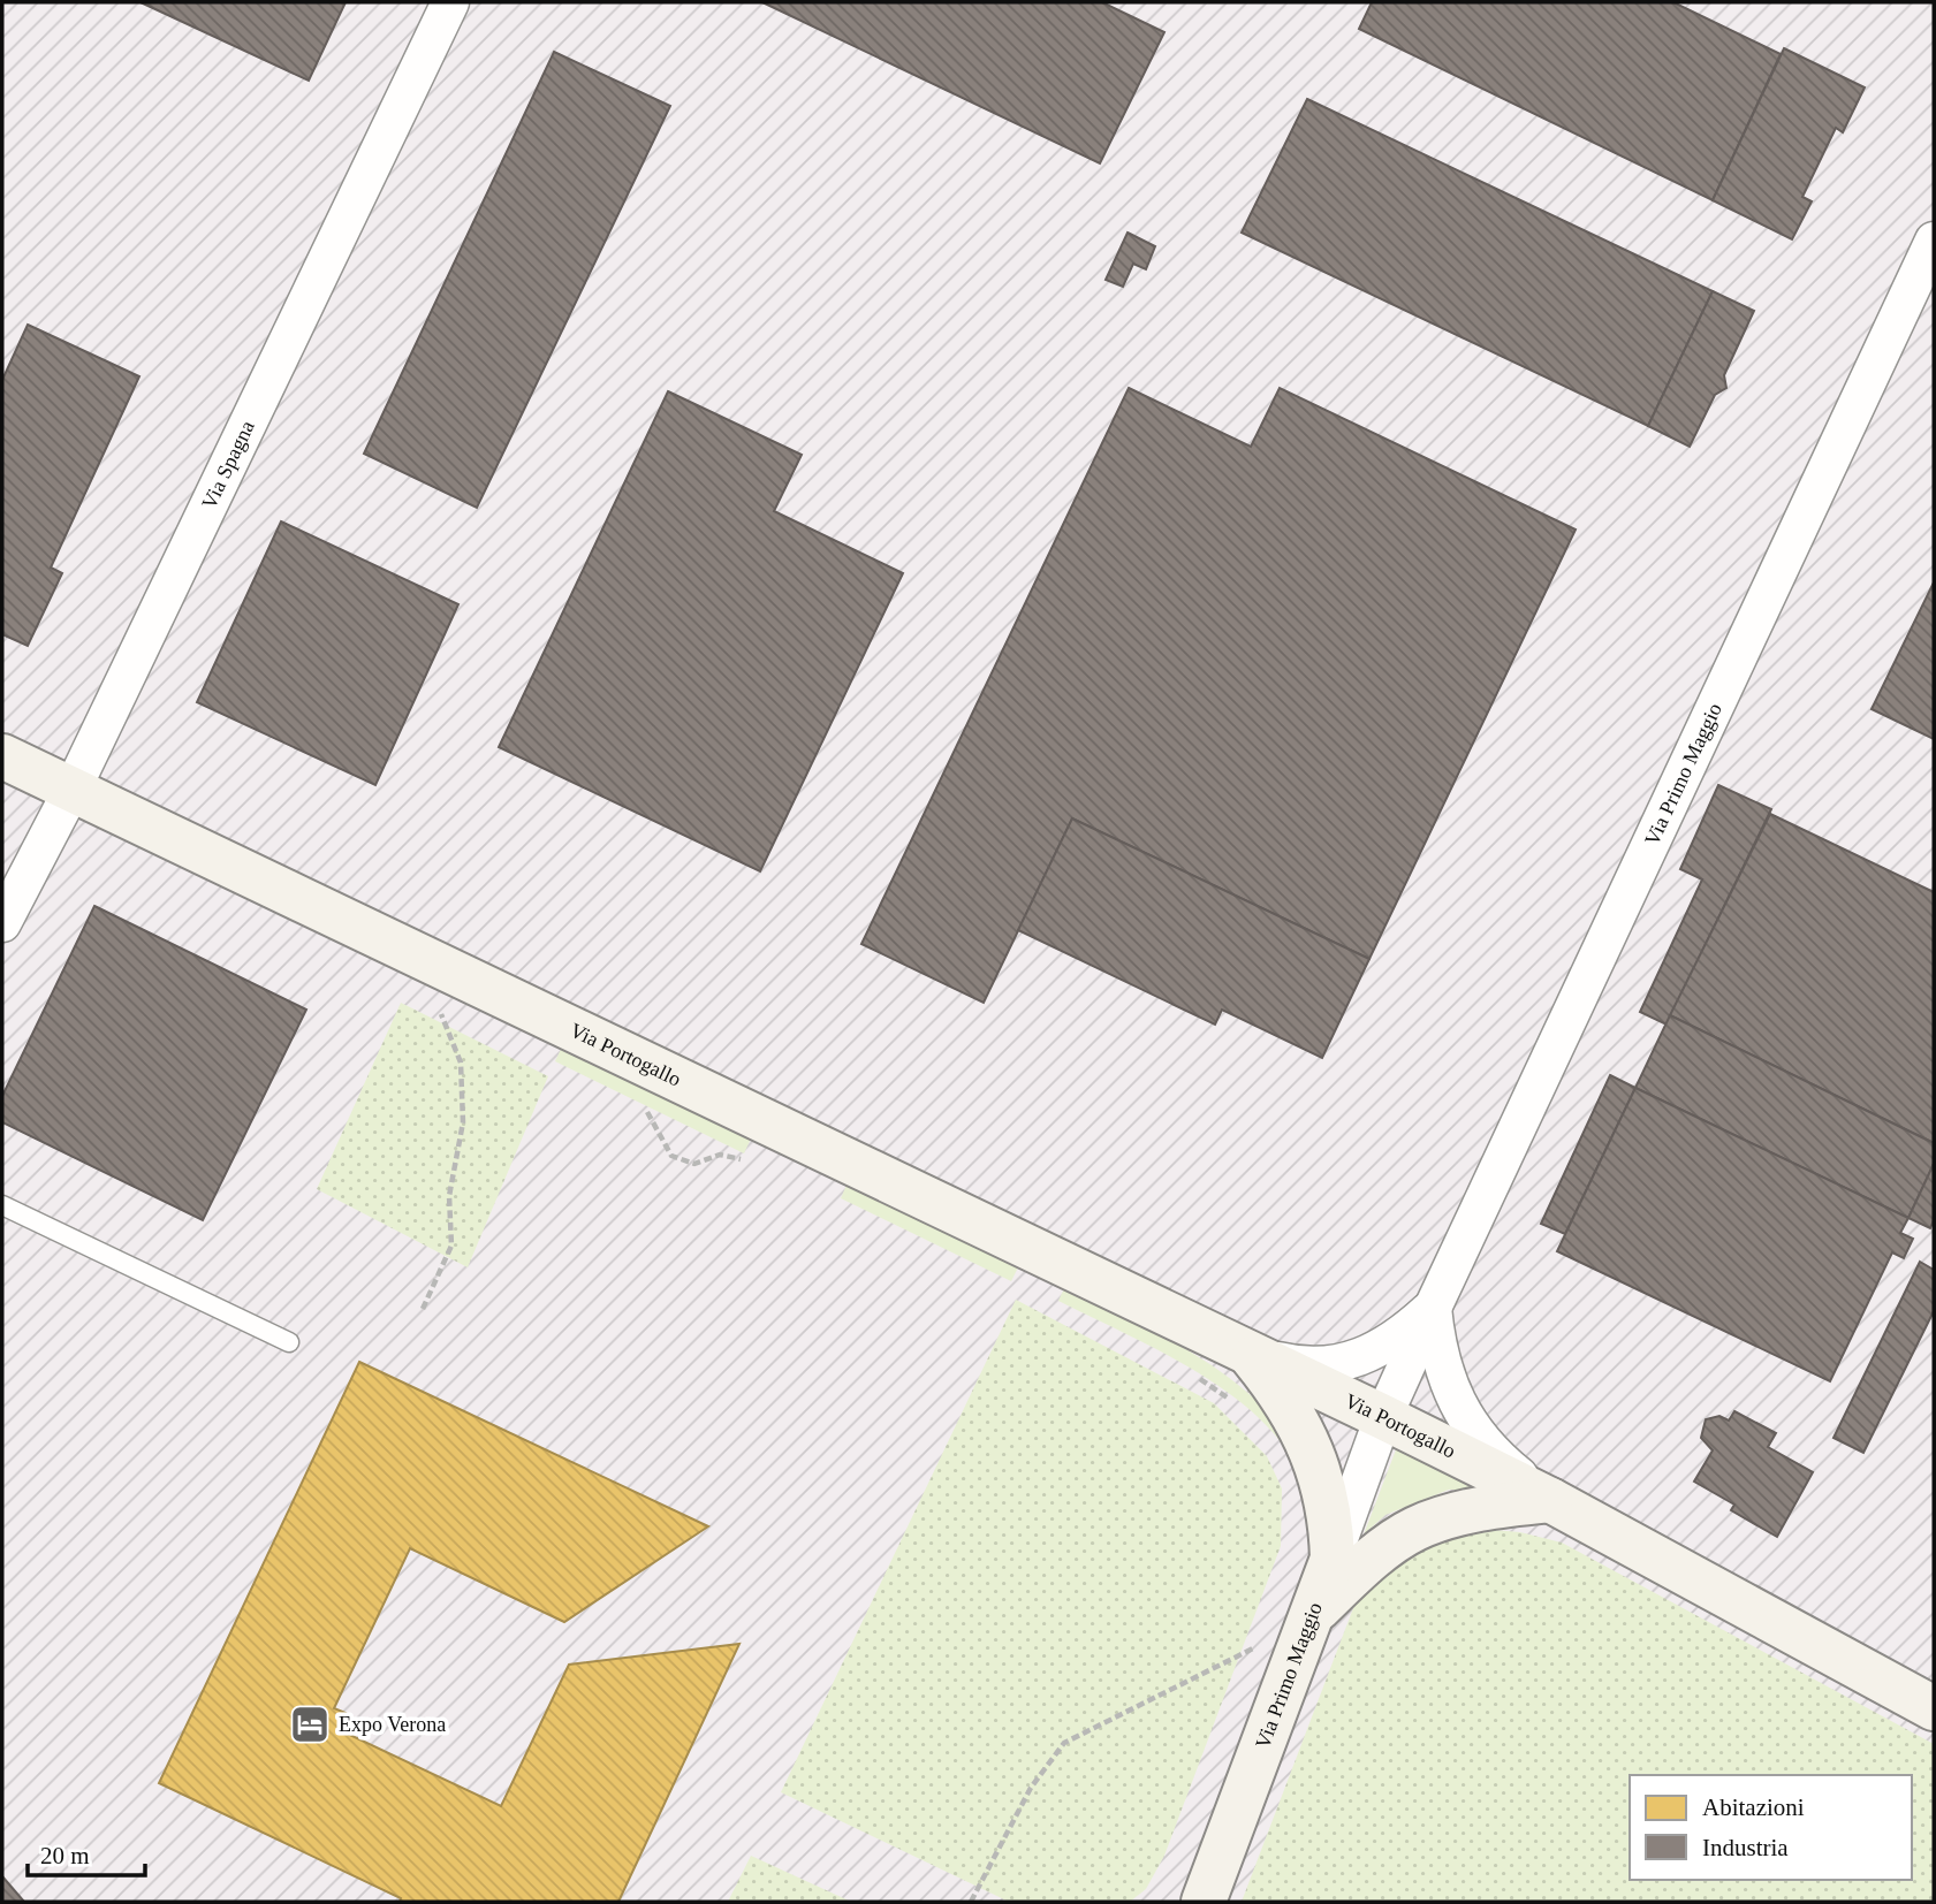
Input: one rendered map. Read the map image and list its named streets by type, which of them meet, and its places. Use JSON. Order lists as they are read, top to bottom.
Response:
{
  "streets": {
    "main road": ["Via Primo Maggio", "Via Portogallo"],
    "street": ["Via Spagna"]
  },
  "crossings": [
    ["Via Spagna", "Via Portogallo"],
    ["Via Primo Maggio", "Via Portogallo"]
  ],
  "places": {
    "hotel": ["Expo Verona"]
  },
  "legend": ["Abitazioni", "Industria"],
  "scale_bar": "20 m"
}
